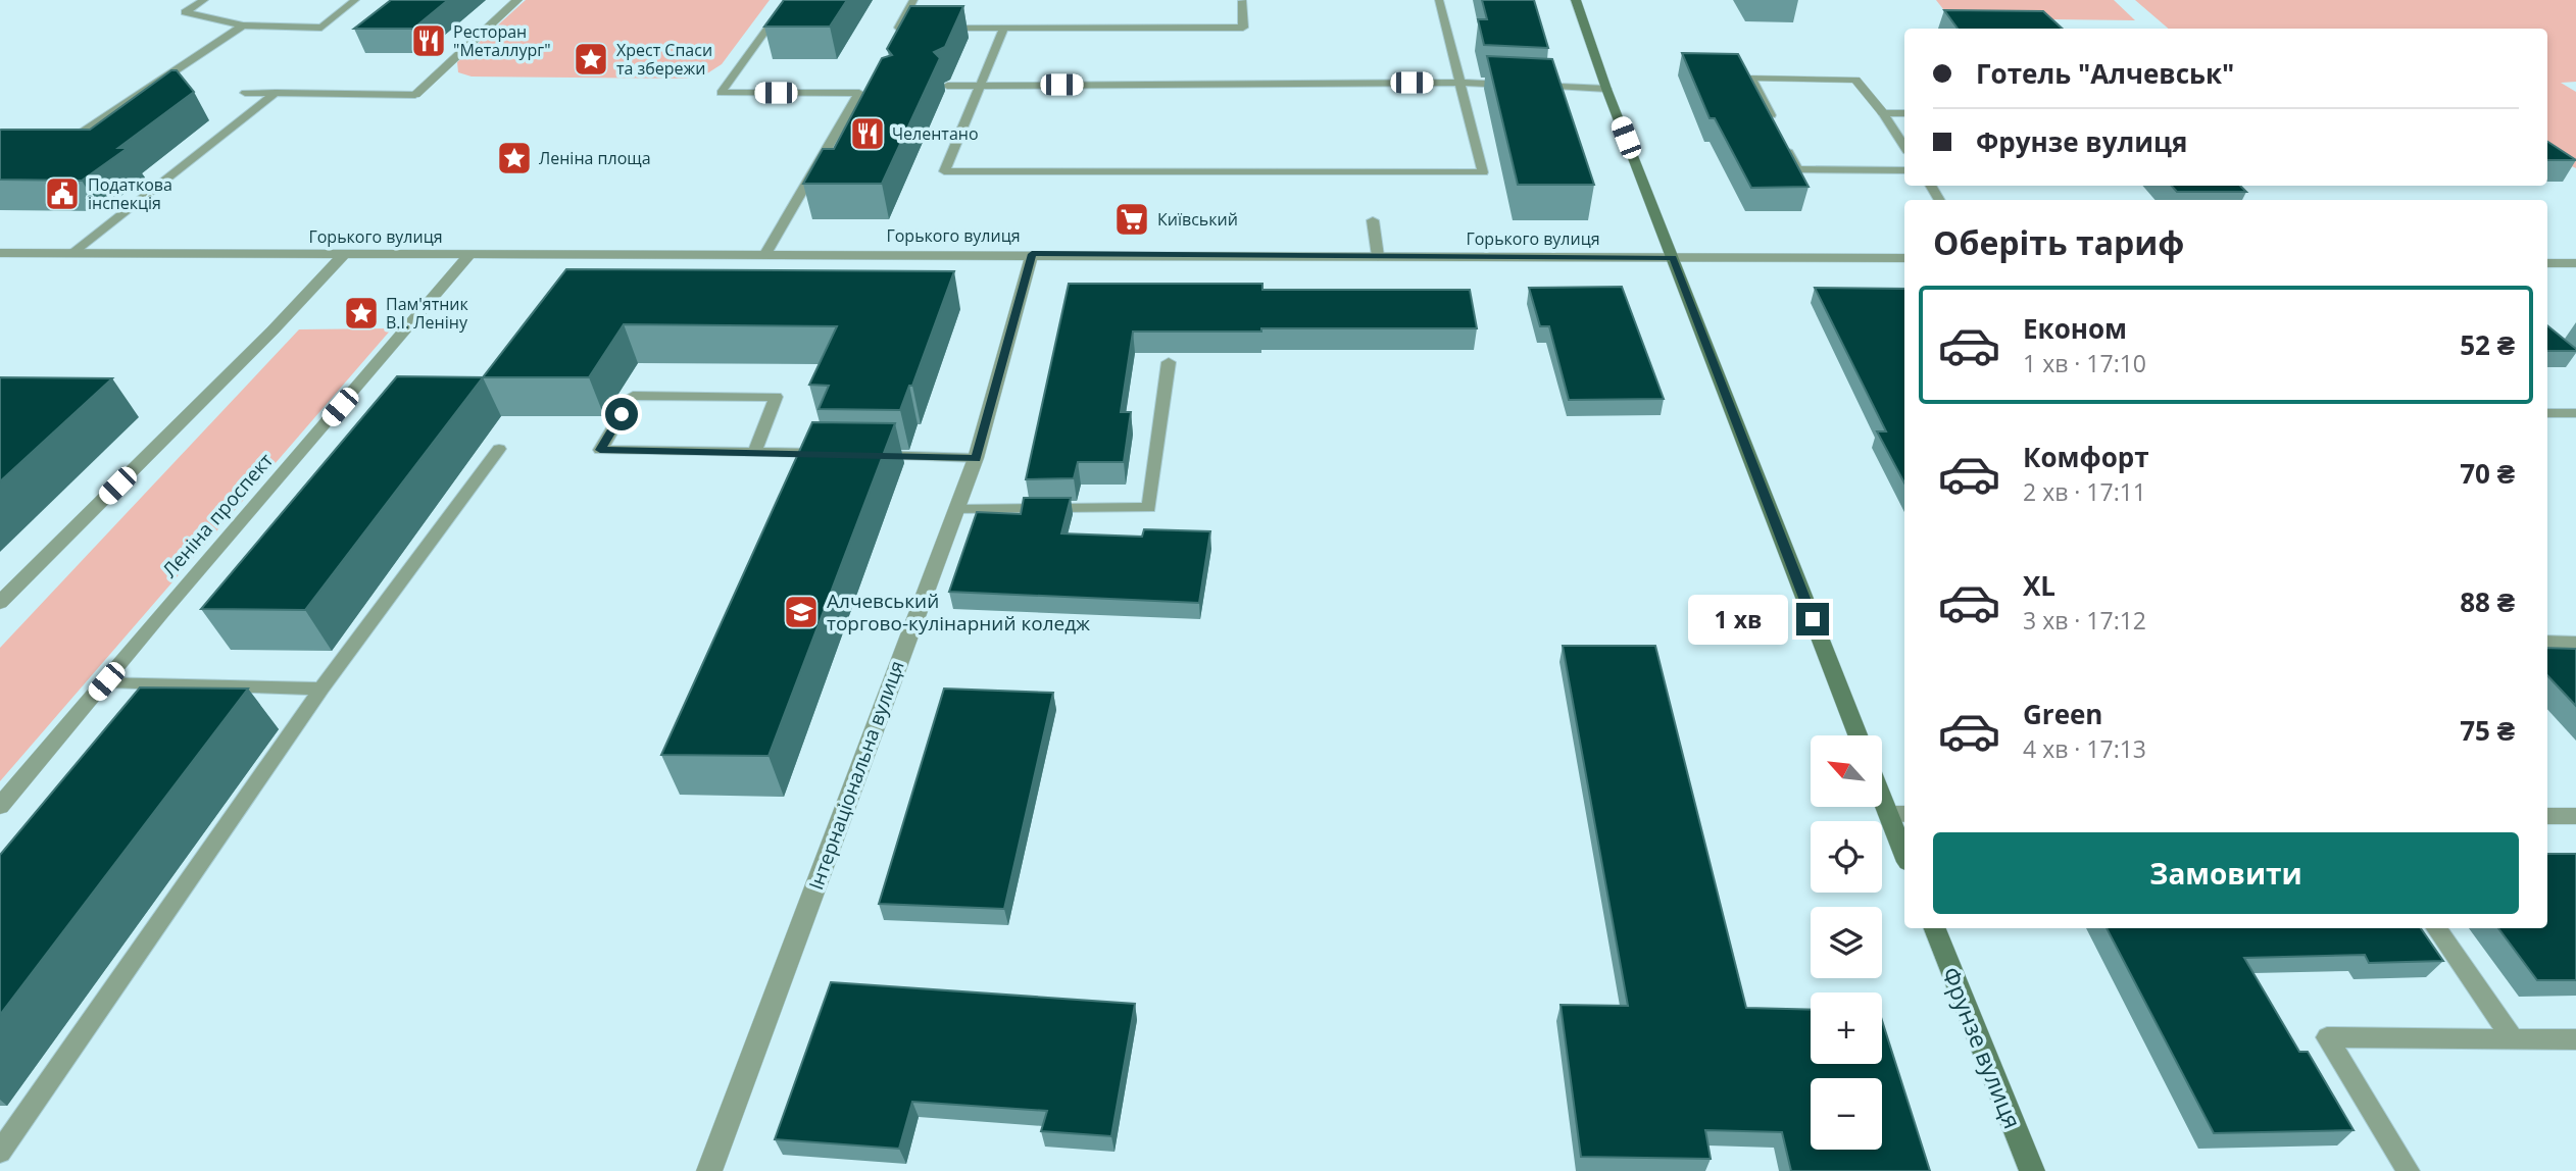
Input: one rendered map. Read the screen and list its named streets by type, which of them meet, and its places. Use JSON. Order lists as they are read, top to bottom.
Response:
{
  "streets": {
    "street": [
      "Горького вулиця",
      "Леніна проспект",
      "Інтернаціональна вулиця",
      "Фрунзе вулиця"
    ]
  },
  "crossings": [
    ["Горького вулиця", "Леніна проспект"],
    ["Горького вулиця", "Інтернаціональна вулиця"]
  ],
  "places": {
    "restaurant": ["Ресторан \"Металлург\"", "Челентано"],
    "place": ["Хрест Спаси та збережи", "Леніна площа", "Пам'ятник В.I. Ленiну"],
    "public building": ["Податкова інспекція"],
    "supermarket": ["Київський"],
    "school or university": ["Алчевський торгово-кулінарний коледж"]
  },
  "north": "top left",
  "page": {
    "banner": ["Готель \"Алчевськ\"", "Фрунзе вулиця"],
    "heading": "Оберіть тариф",
    "list": [
      {
        "name": "Економ",
        "note": "1 хв · 17:10",
        "value": "52 ₴"
      },
      {
        "name": "Комфорт",
        "note": "2 хв · 17:11",
        "value": "70 ₴"
      },
      {
        "name": "XL",
        "note": "3 хв · 17:12",
        "value": "88 ₴"
      },
      {
        "name": "Green",
        "note": "4 хв · 17:13",
        "value": "75 ₴"
      }
    ],
    "bubble": "1 хв",
    "map_buttons": ["+", "−"],
    "buttons": "Замовити"
  }
}
